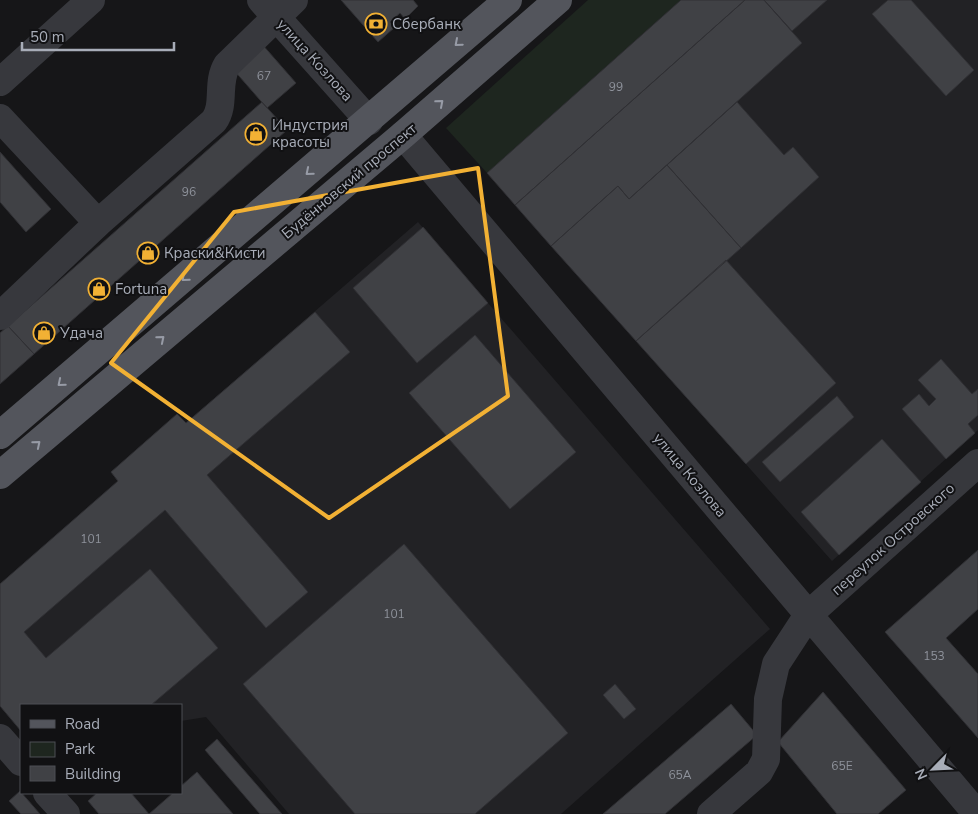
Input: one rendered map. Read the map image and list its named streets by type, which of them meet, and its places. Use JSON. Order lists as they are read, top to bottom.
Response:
{
  "streets": {
    "main road": ["Будённовский проспект"],
    "street": ["улица Козлова", "переулок Островского"]
  },
  "crossings": [
    ["улица Козлова", "Будённовский проспект"],
    ["улица Козлова", "переулок Островского"]
  ],
  "places": {
    "bank": ["Сбербанк"],
    "shop": [
      "Индустрия красоты",
      "Краски&Кисти",
      "Fortuna",
      "Удача"
    ]
  },
  "house_numbers": [
    "67",
    "99",
    "96",
    "101",
    "101",
    "153",
    "65Е",
    "65А"
  ],
  "legend": ["Road", "Park", "Building"],
  "scale_bar": "50 m",
  "north": "bottom left"
}
